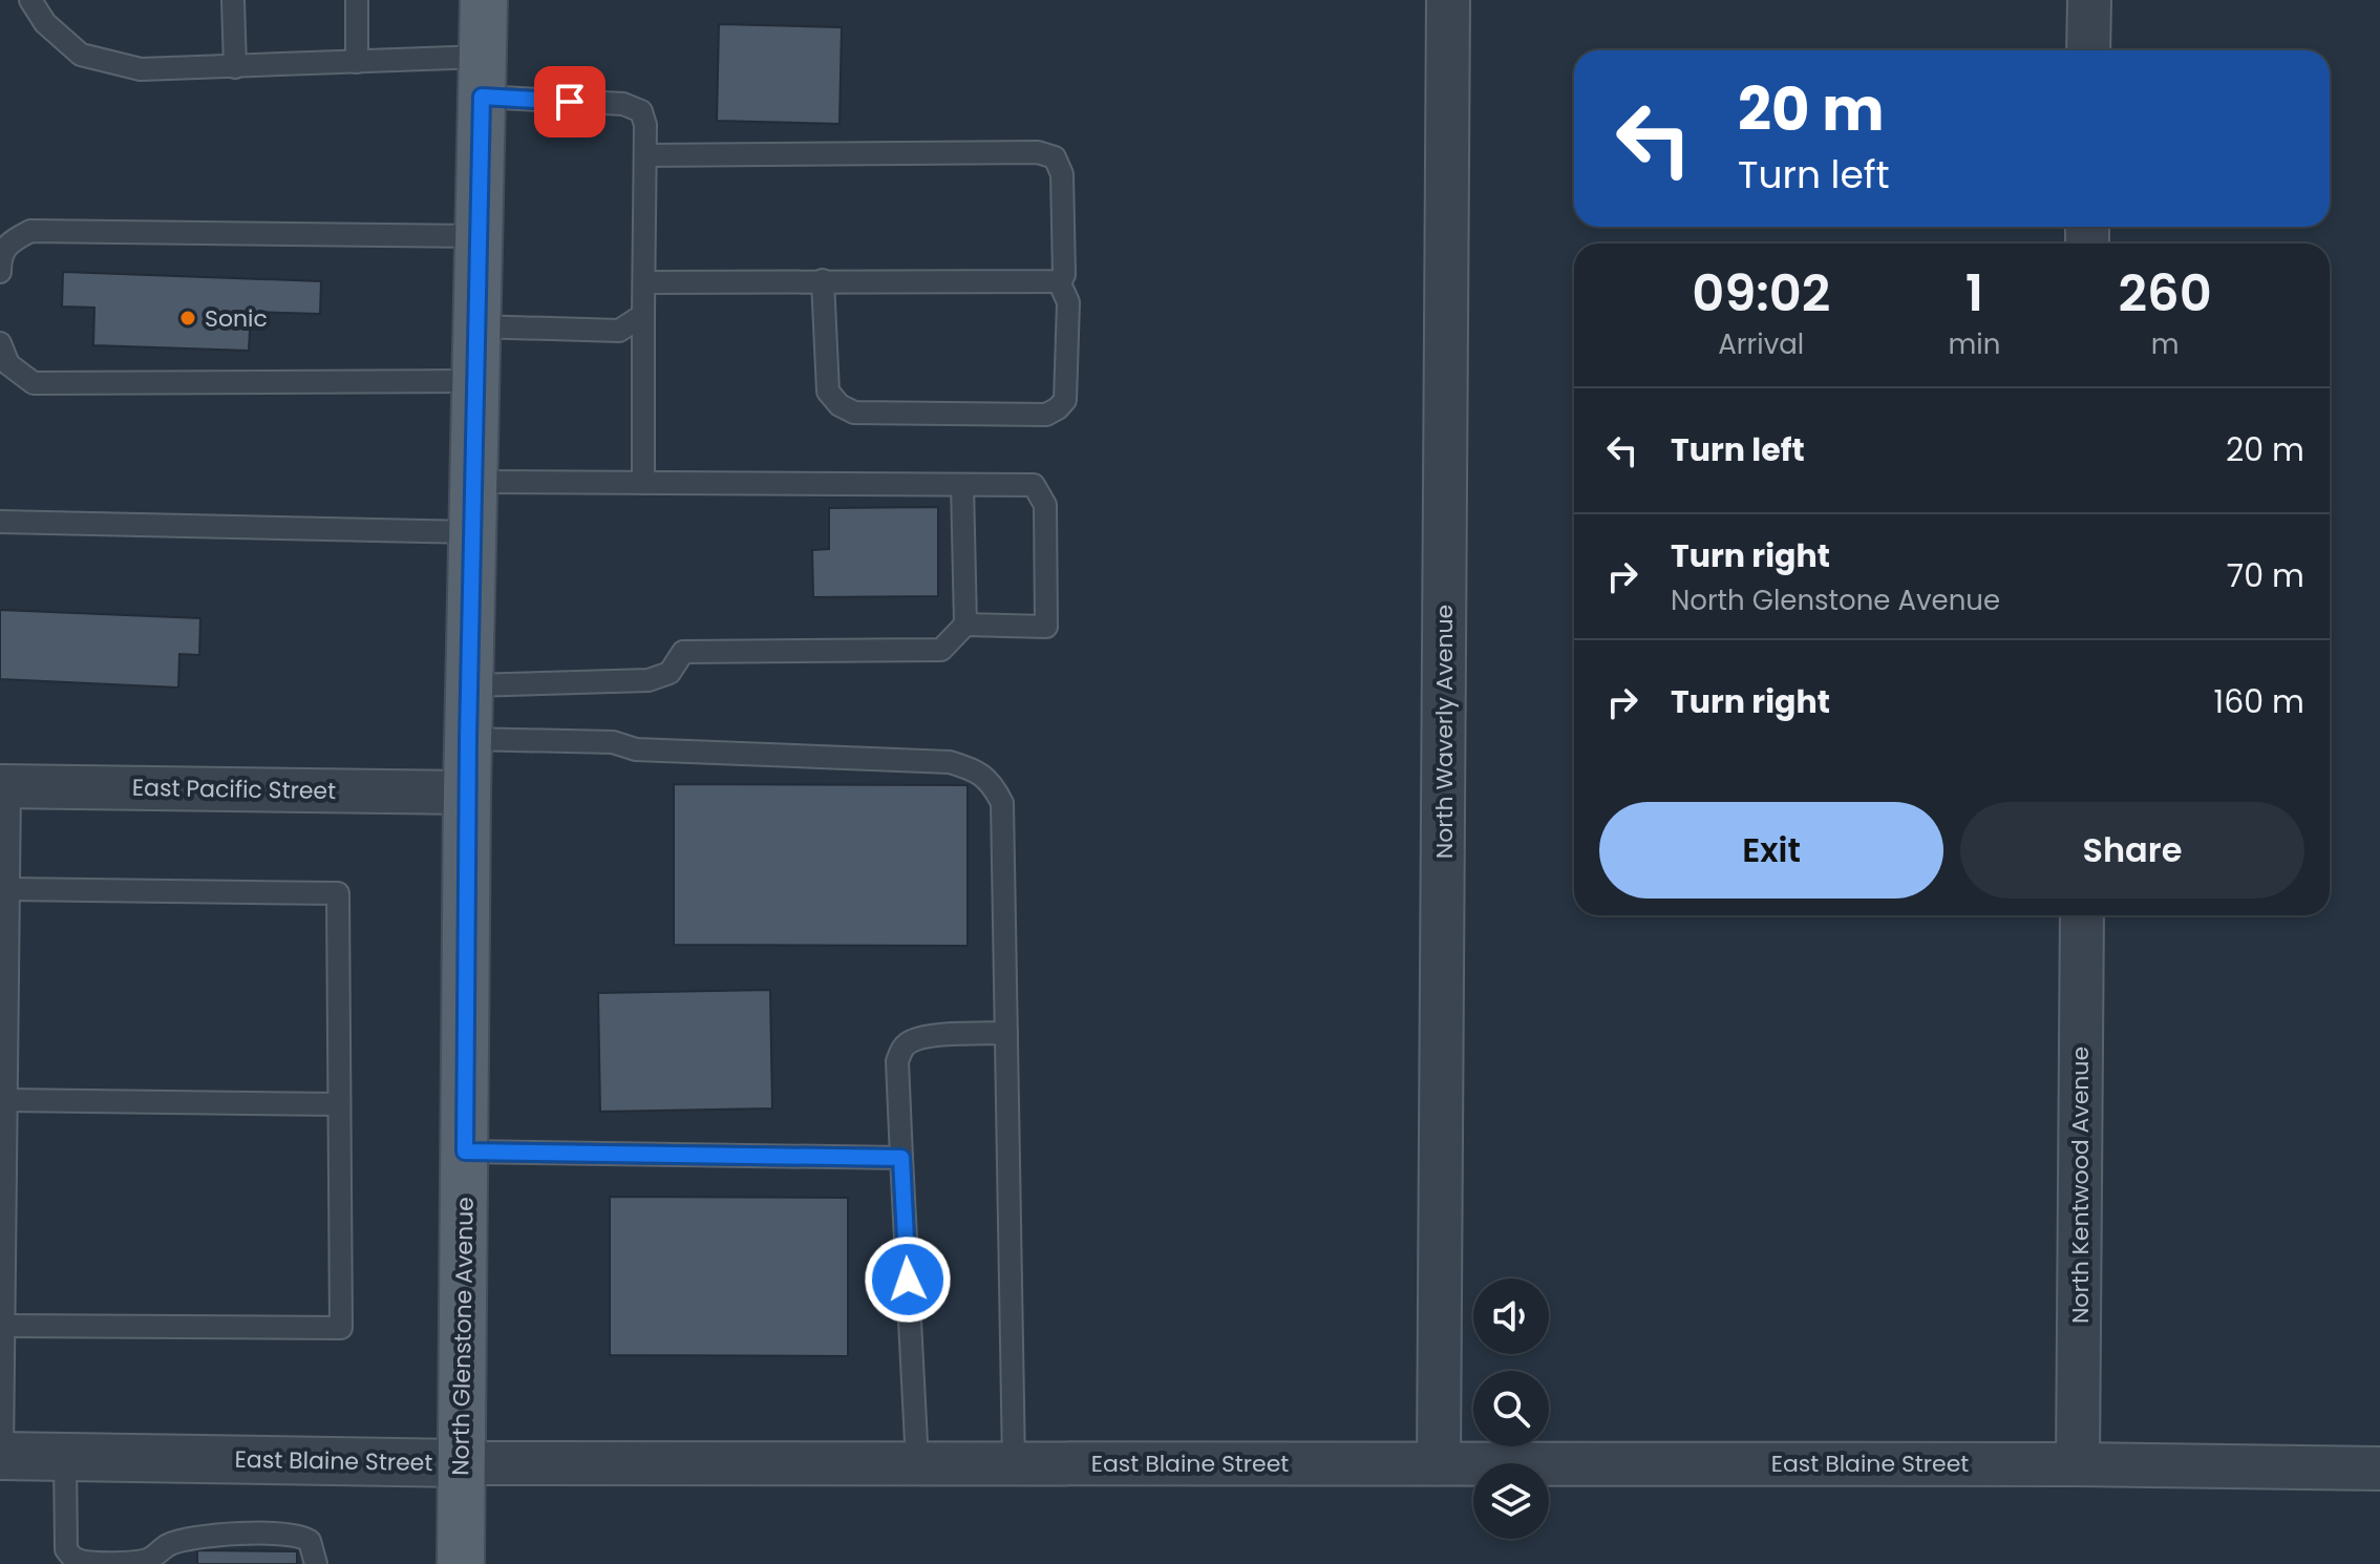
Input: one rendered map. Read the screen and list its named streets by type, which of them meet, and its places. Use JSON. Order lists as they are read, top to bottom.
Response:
{
  "streets": {
    "main road": ["North Glenstone Avenue"],
    "street": [
      "North Waverly Avenue",
      "East Pacific Street",
      "North Kentwood Avenue",
      "East Blaine Street"
    ]
  },
  "crossings": [
    ["North Waverly Avenue", "East Blaine Street"],
    ["East Pacific Street", "North Glenstone Avenue"],
    ["North Kentwood Avenue", "East Blaine Street"],
    ["North Glenstone Avenue", "East Blaine Street"]
  ],
  "places": ["Sonic"],
  "page": {
    "turn": ["20 m", "Turn left"],
    "eta": [
      "09:02",
      "Arrival",
      "1",
      "min",
      "260",
      "m"
    ],
    "list": [
      {
        "name": "Turn left",
        "value": "20 m"
      },
      {
        "name": "Turn right",
        "note": "North Glenstone Avenue",
        "value": "70 m"
      },
      {
        "name": "Turn right",
        "value": "160 m"
      }
    ],
    "buttons": ["Exit", "Share"]
  }
}
